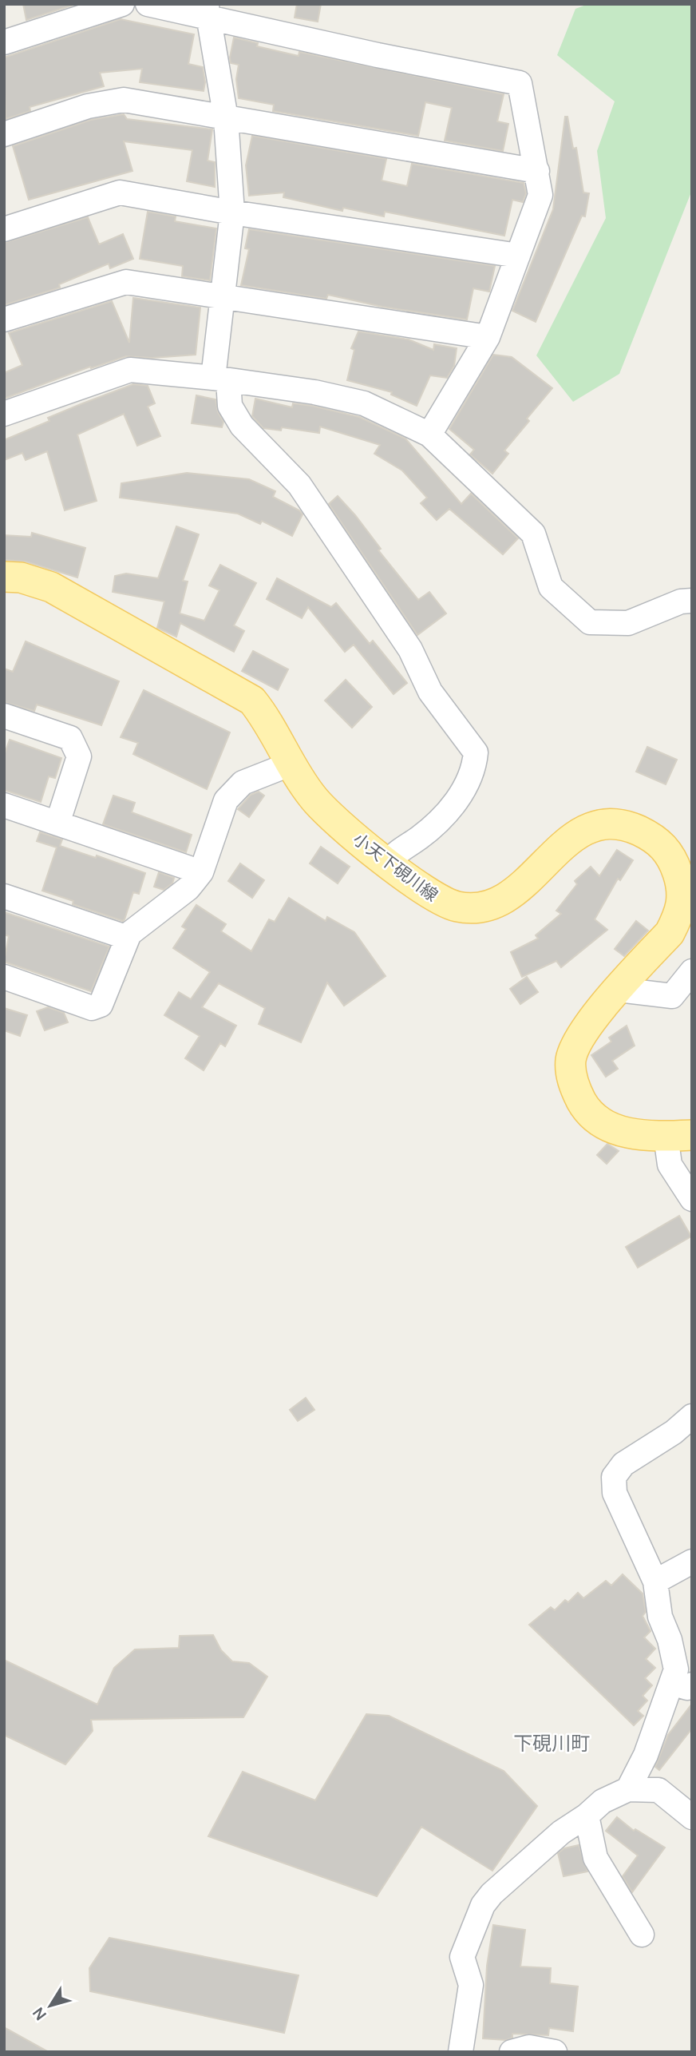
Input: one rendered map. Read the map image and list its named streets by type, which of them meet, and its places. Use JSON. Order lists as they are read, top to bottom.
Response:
{
  "streets": {
    "main road": ["小天下硯川線"]
  },
  "districts": ["下硯川町"],
  "north": "bottom left"
}
